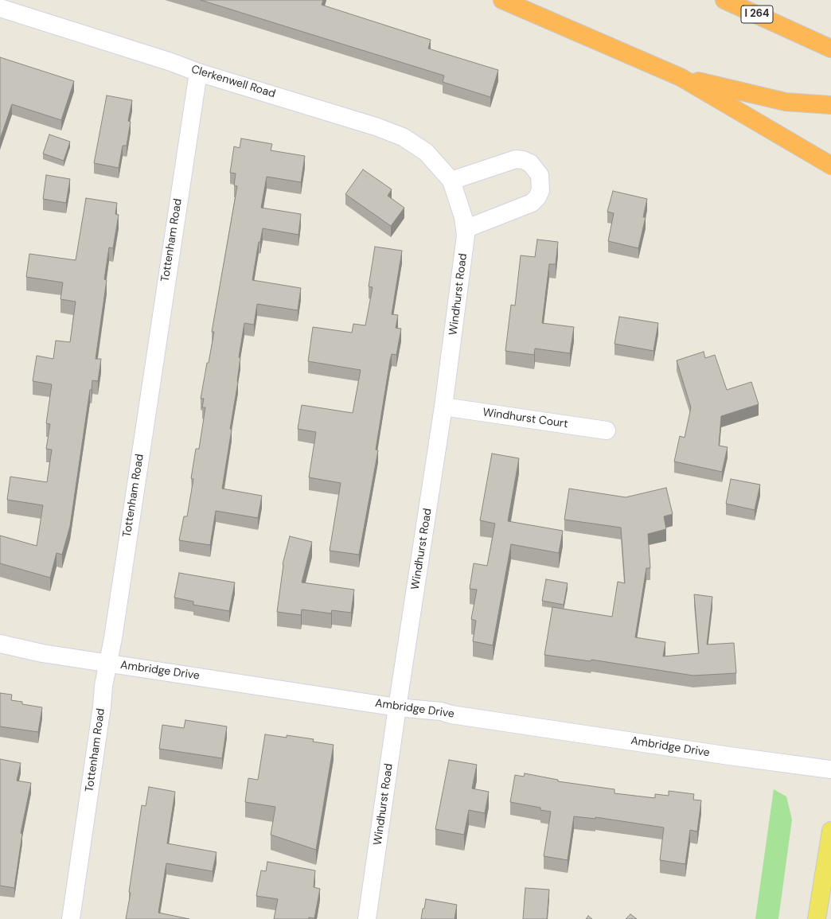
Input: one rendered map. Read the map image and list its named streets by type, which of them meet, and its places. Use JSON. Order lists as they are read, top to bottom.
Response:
{
  "streets": {
    "highway": ["I 264"],
    "street": [
      "Clerkenwell Road",
      "Tottenham Road",
      "Windhurst Road",
      "Windhurst Court",
      "Ambridge Drive"
    ]
  },
  "crossings": [
    ["Clerkenwell Road", "Tottenham Road"],
    ["Clerkenwell Road", "Windhurst Road"],
    ["Tottenham Road", "Ambridge Drive"],
    ["Windhurst Road", "Windhurst Court"],
    ["Windhurst Road", "Ambridge Drive"]
  ]
}
